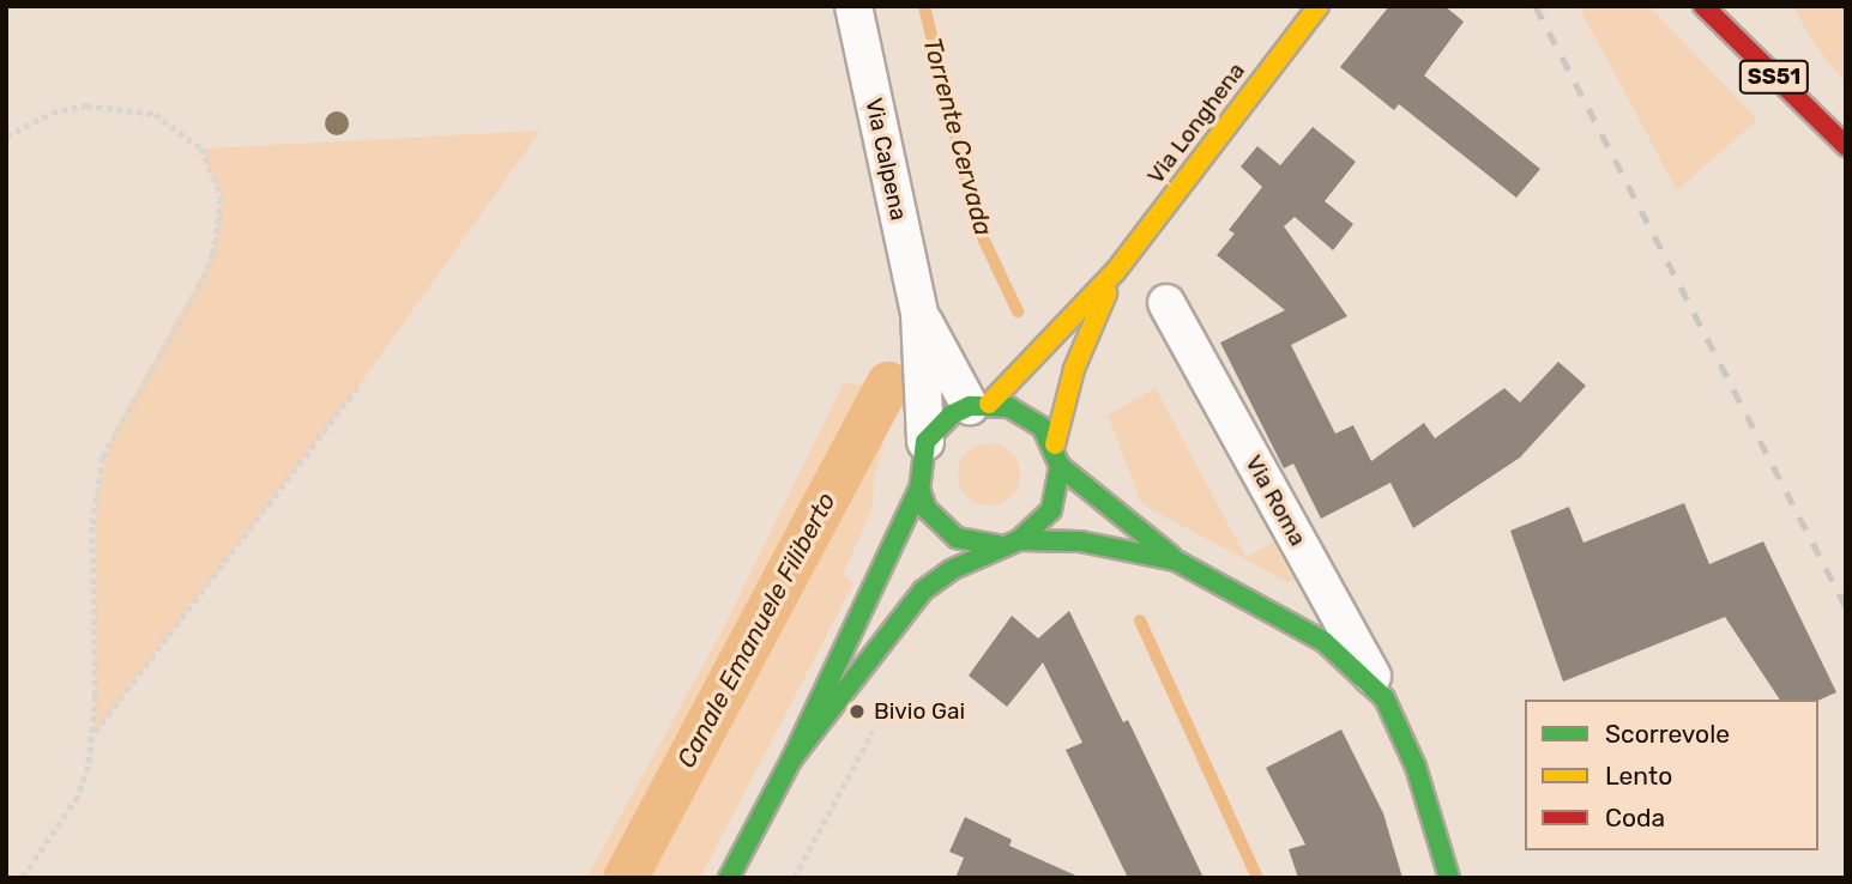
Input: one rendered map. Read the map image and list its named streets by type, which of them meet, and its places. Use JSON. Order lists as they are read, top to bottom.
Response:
{
  "streets": {
    "street": [
      "SS51",
      "Via Longhena",
      "Via Calpena",
      "Via Roma"
    ]
  },
  "crossings": [
    ["Via Longhena", "Via Calpena"],
    ["Via Longhena", "Via Roma"],
    ["Via Calpena", "Via Roma"]
  ],
  "water": ["Torrente Cervada", "Canale Emanuele Filiberto"],
  "places": ["Bivio Gai"],
  "legend": ["Scorrevole", "Lento", "Coda"]
}
